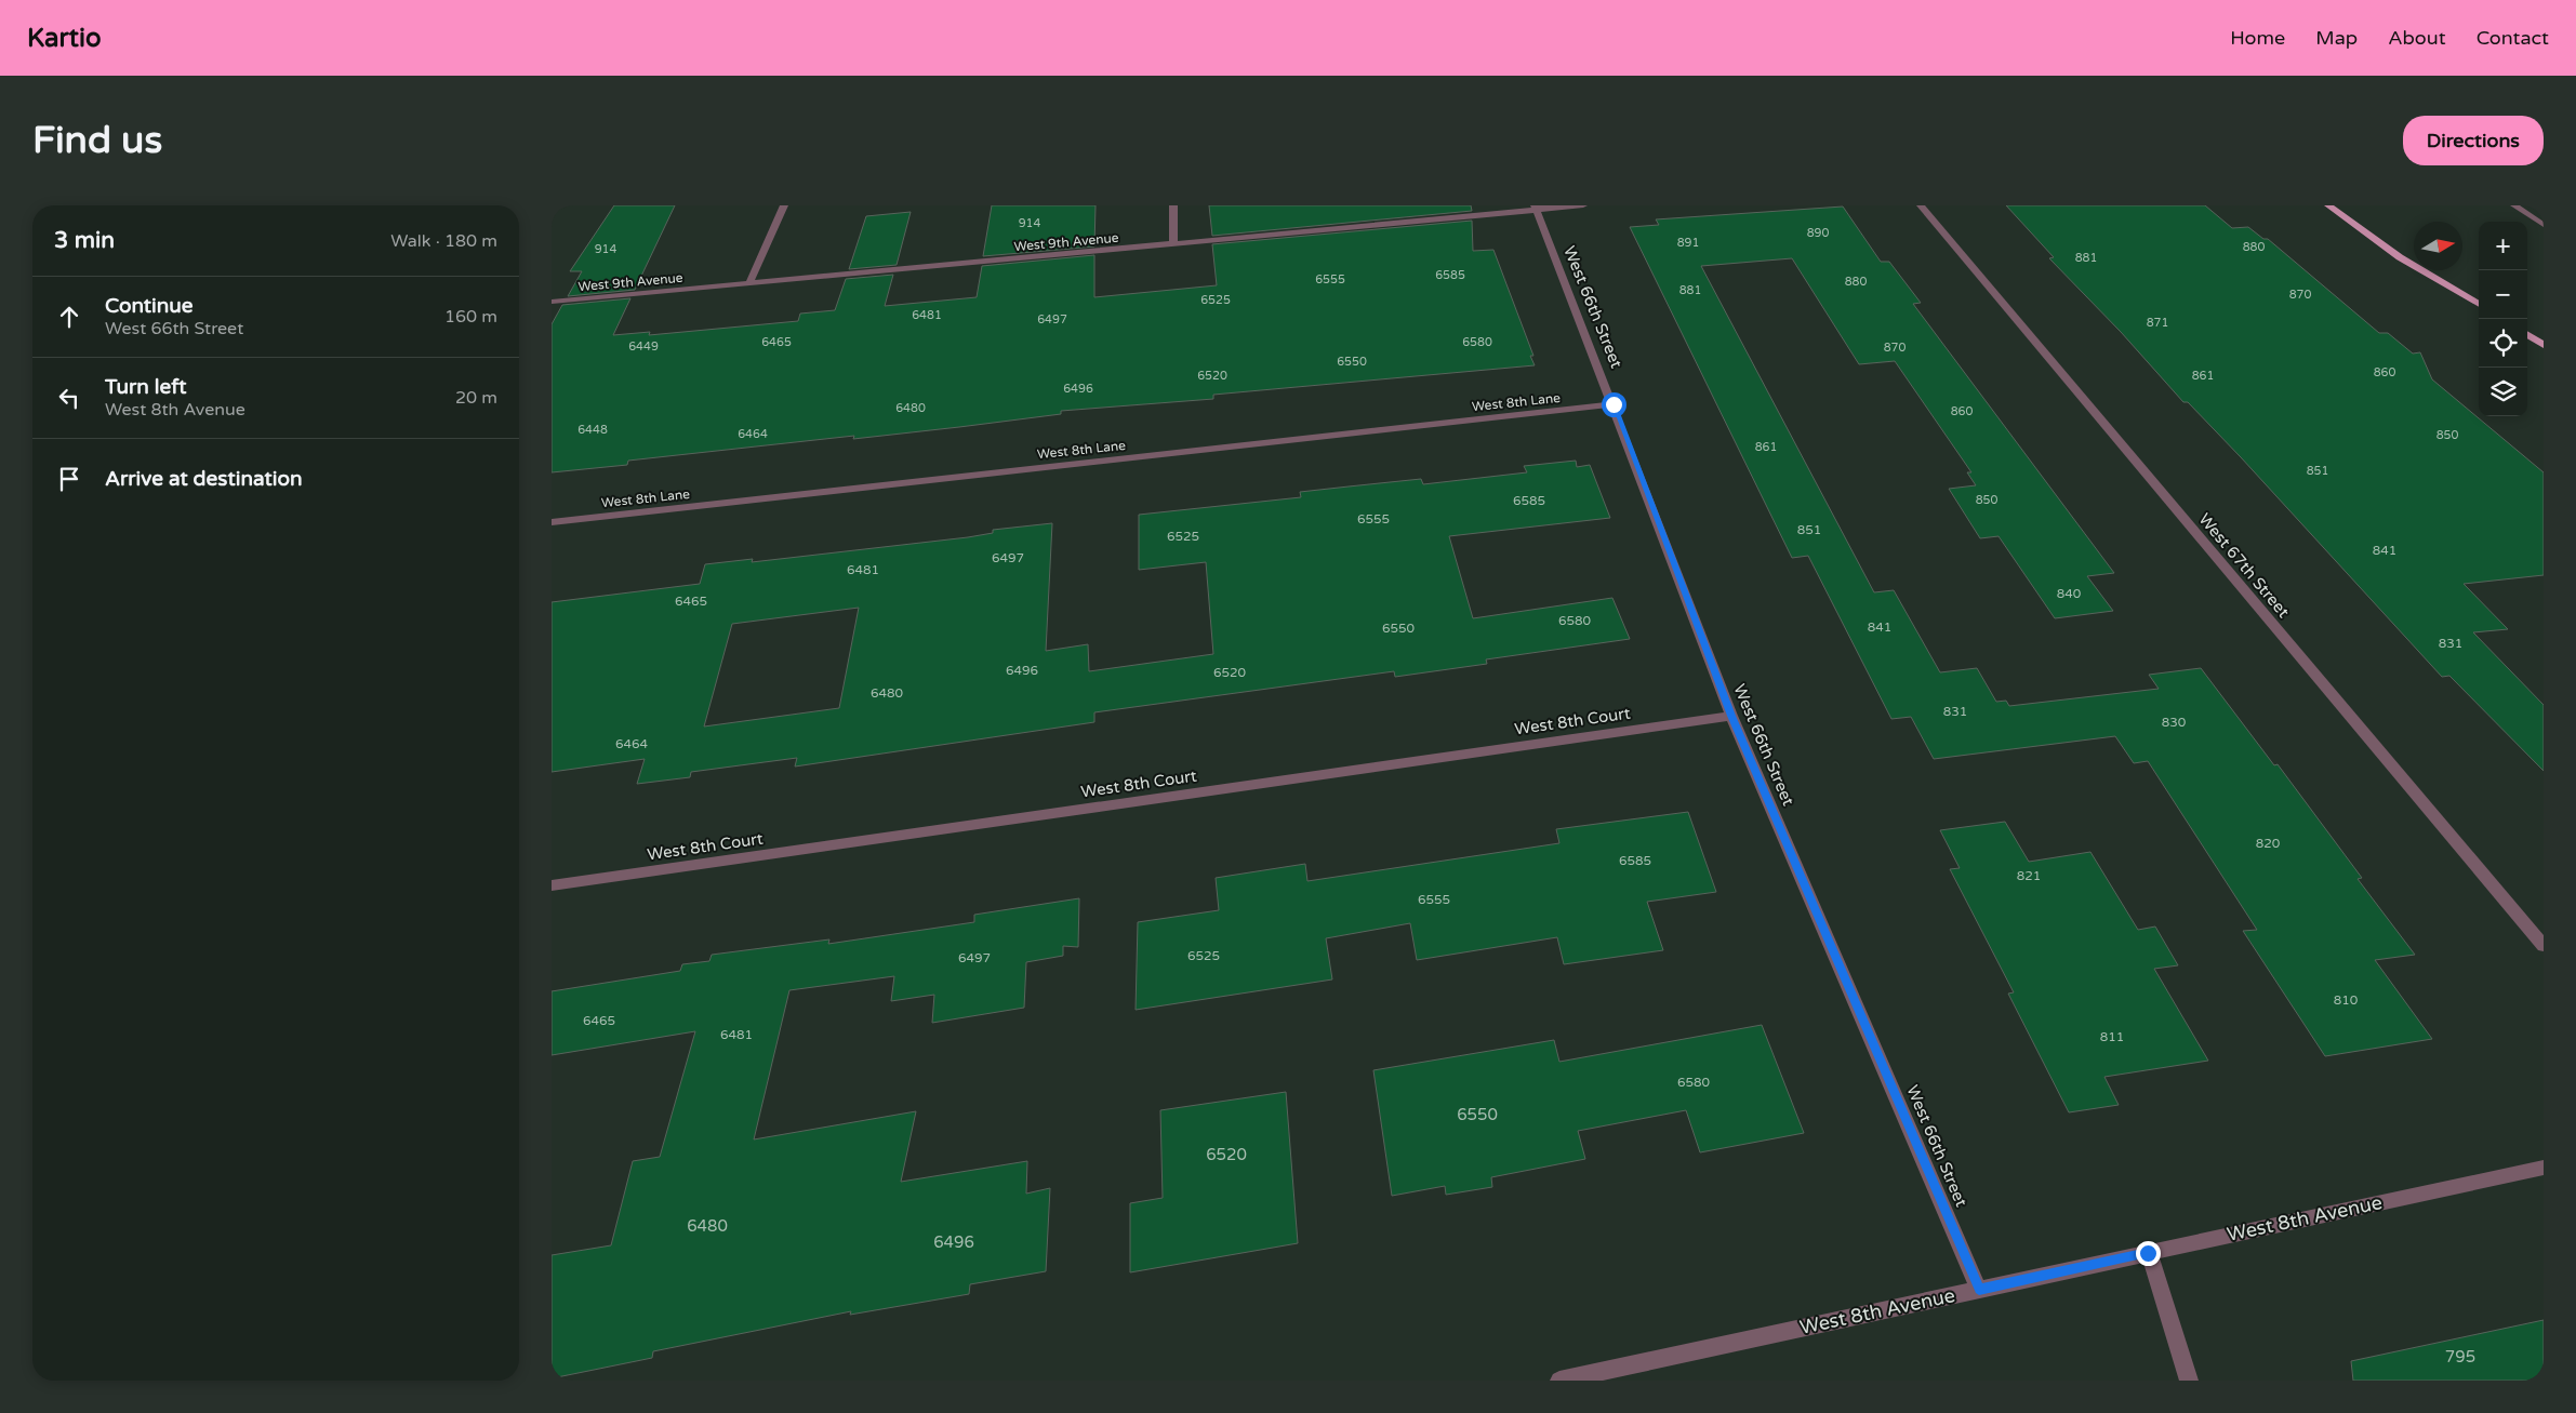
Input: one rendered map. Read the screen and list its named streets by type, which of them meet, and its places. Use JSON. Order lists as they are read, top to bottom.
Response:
{
  "streets": {
    "street": [
      "West 9th Avenue",
      "West 66th Street",
      "West 8th Lane",
      "West 67th Street",
      "West 8th Court",
      "West 8th Avenue"
    ]
  },
  "crossings": [
    ["West 9th Avenue", "West 66th Street"],
    ["West 66th Street", "West 8th Lane"],
    ["West 66th Street", "West 8th Court"],
    ["West 66th Street", "West 8th Avenue"]
  ],
  "house_numbers": [
    "914",
    "890",
    "891",
    "880",
    "914",
    "881",
    "6585",
    "6555",
    "880",
    "881",
    "870",
    "6525",
    "6481",
    "6497",
    "871",
    "6465",
    "6580",
    "6449",
    "870",
    "6550",
    "860",
    "6520",
    "861",
    "6496",
    "6480",
    "860",
    "6448",
    "6464",
    "850",
    "861",
    "851",
    "850",
    "6585",
    "6555",
    "851",
    "6525",
    "841",
    "6497",
    "6481",
    "840",
    "6465",
    "6580",
    "841",
    "6550",
    "831",
    "6496",
    "6520",
    "6480",
    "831",
    "830",
    "6464",
    "820",
    "6585",
    "821",
    "6555",
    "6525",
    "6497",
    "810",
    "6465",
    "6481",
    "811",
    "6580",
    "6550",
    "6520",
    "6480",
    "6496",
    "795"
  ],
  "north": "right",
  "page": {
    "header": "Kartio",
    "nav": [
      "Home",
      "Map",
      "About",
      "Contact"
    ],
    "buttons": "Directions",
    "title": "Find us",
    "heading": ["3 min", "Walk · 180 m"],
    "map_buttons": ["+", "−"],
    "list": [
      ["Continue", "West 66th Street", "160 m"],
      ["Turn left", "West 8th Avenue", "20 m"],
      "Arrive at destination"
    ]
  }
}
